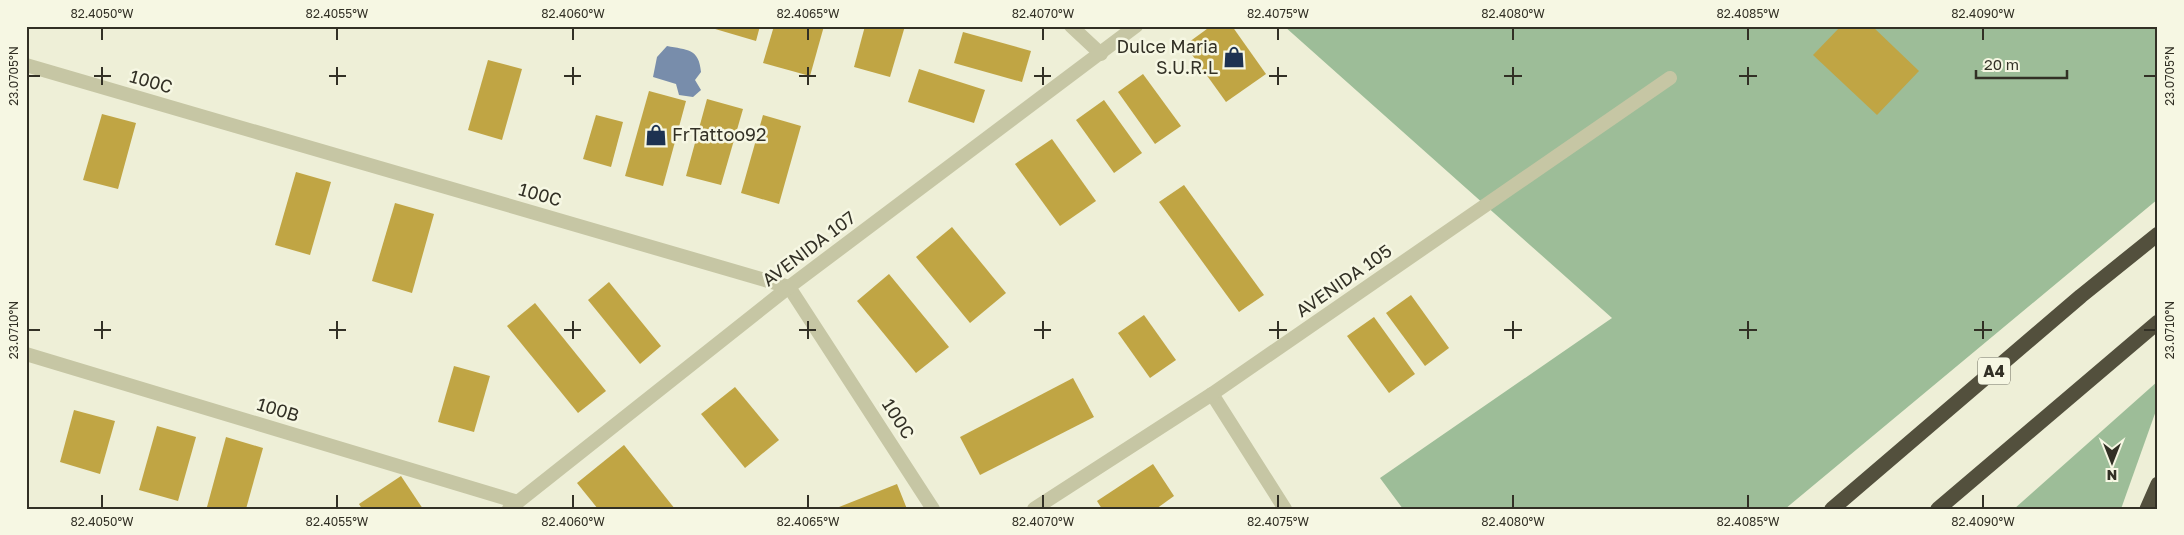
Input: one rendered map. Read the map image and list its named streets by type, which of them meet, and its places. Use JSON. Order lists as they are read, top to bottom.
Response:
{
  "streets": {
    "highway": ["A4"],
    "street": [
      "100C",
      "AVENIDA 107",
      "AVENIDA 105",
      "100B"
    ]
  },
  "crossings": [
    ["100C", "AVENIDA 107"],
    ["AVENIDA 107", "100B"]
  ],
  "places": {
    "shop": ["Dulce Maria S.U.R.L", "FrTattoo92"]
  },
  "scale_bar": "20 m",
  "north": "bottom",
  "coordinates": [
    "82.4050°W",
    "82.4055°W",
    "82.4060°W",
    "82.4065°W",
    "82.4070°W",
    "82.4075°W",
    "82.4080°W",
    "82.4085°W",
    "82.4090°W",
    "23.0705°N",
    "23.0710°N"
  ]
}
